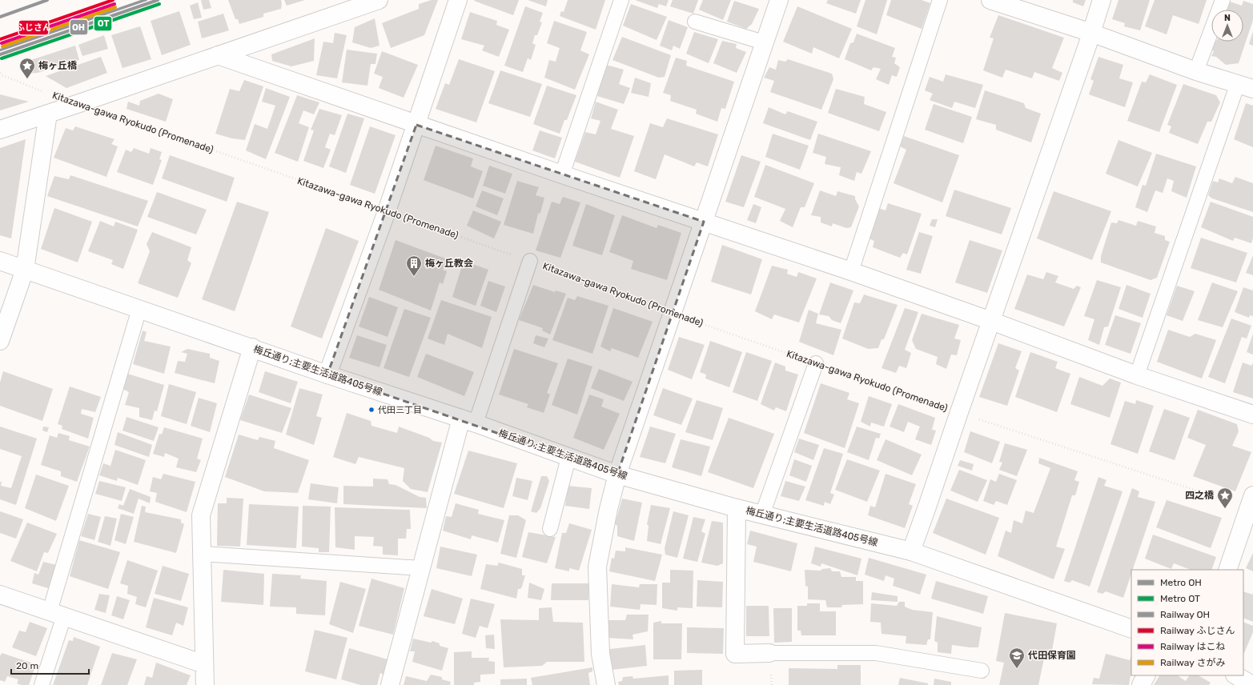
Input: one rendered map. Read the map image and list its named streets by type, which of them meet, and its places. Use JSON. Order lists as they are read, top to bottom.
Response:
{
  "streets": {
    "street": ["梅丘通り;主要生活道路405号線"],
    "path": ["Kitazawa-gawa Ryokudo (Promenade)"]
  },
  "places": {
    "place": ["梅ヶ丘橋", "四之橋"],
    "building": ["梅ヶ丘教会"],
    "other": ["代田三丁目"],
    "school or university": ["代田保育園"]
  },
  "lines": [
    "metro line OH",
    "rail line OH",
    "rail line ふじさん",
    "metro line OT",
    "rail line はこね",
    "rail line さがみ"
  ],
  "legend": [
    "Metro OH",
    "Metro OT",
    "Railway OH",
    "Railway ふじさん",
    "Railway はこね",
    "Railway さがみ"
  ],
  "scale_bar": "20 m",
  "north": "top"
}
